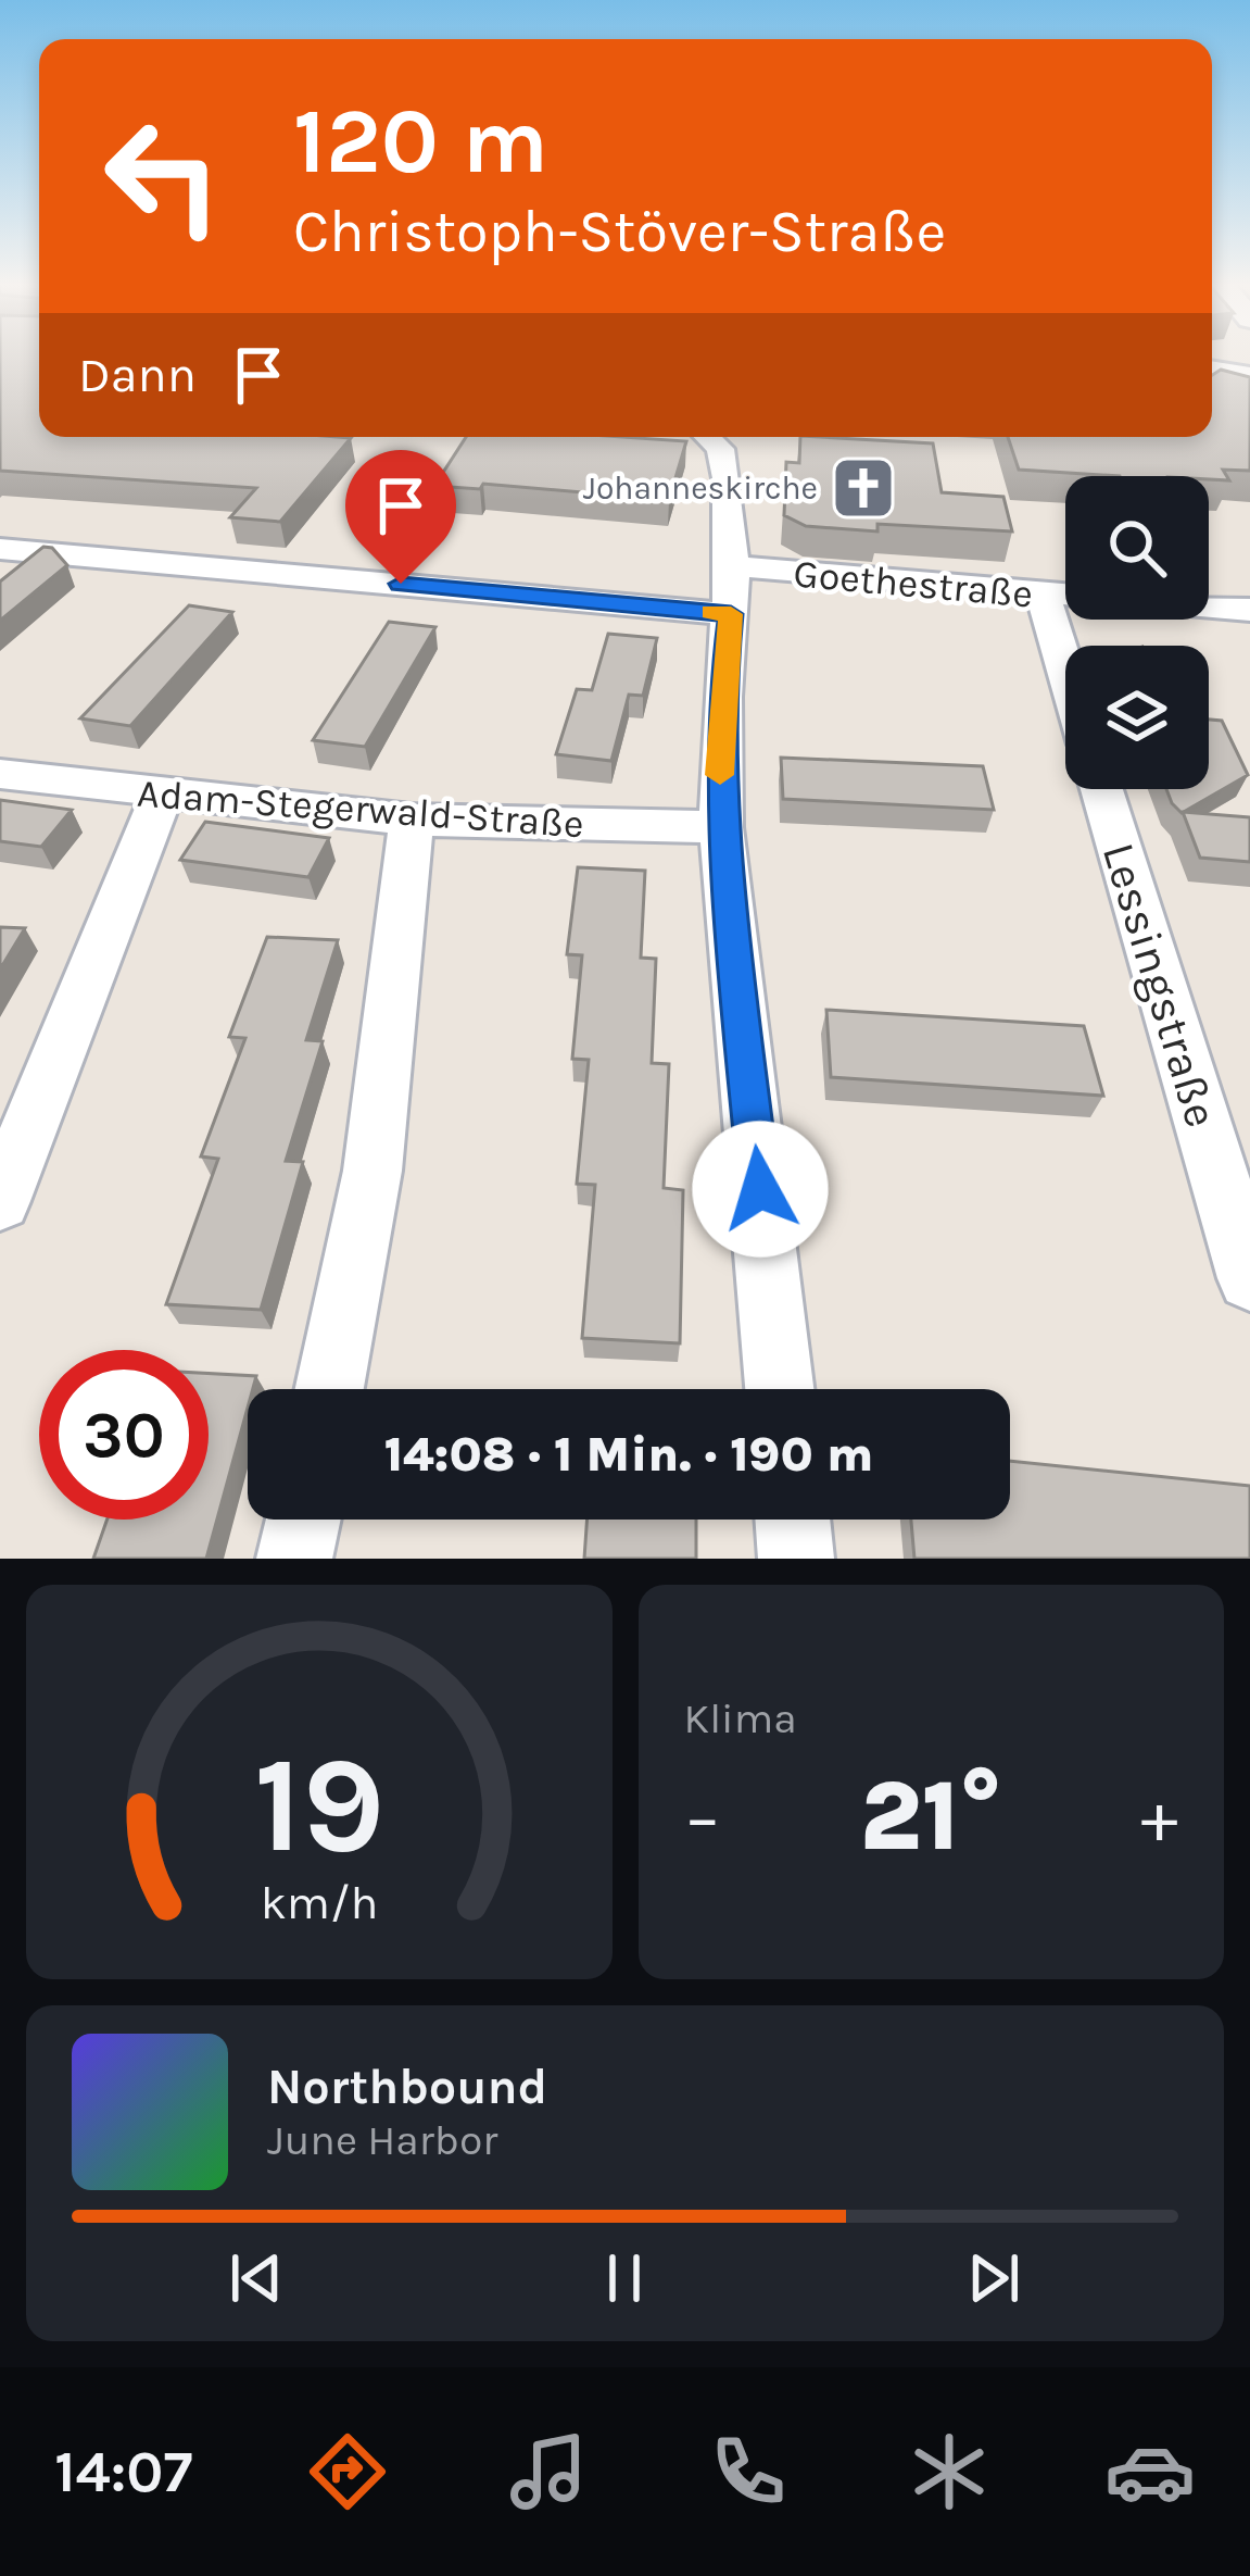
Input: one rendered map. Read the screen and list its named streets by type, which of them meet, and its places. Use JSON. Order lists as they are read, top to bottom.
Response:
{
  "streets": {
    "street": ["Goethestraße", "Adam-Stegerwald-Straße", "Lessingstraße"]
  },
  "places": {
    "church": ["Johanneskirche"]
  },
  "page": {
    "turn": ["120 m", "Christoph-Stöver-Straße"],
    "then": "Dann",
    "limit": "30",
    "trip": "14:08 · 1 Min. · 190 m",
    "tile": "Klima",
    "heat": ["−", "21°", "+"],
    "song": ["Northbound", "June Harbor"],
    "tabs": "14:07",
    "gauge": ["19", "km/h"]
  }
}
